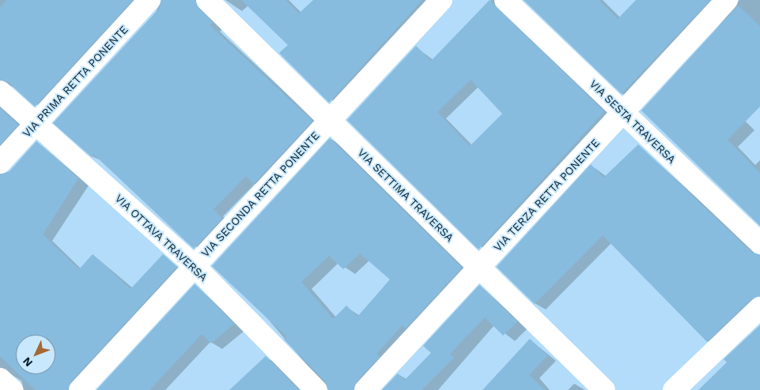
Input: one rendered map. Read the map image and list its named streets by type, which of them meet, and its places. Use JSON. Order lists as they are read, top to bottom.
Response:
{
  "streets": {
    "street": [
      "VIA PRIMA RETTA PONENTE",
      "VIA SESTA TRAVERSA",
      "VIA SECONDA RETTA PONENTE",
      "VIA SETTIMA TRAVERSA",
      "VIA TERZA RETTA PONENTE",
      "VIA OTTAVA TRAVERSA"
    ]
  },
  "crossings": [
    ["VIA PRIMA RETTA PONENTE", "VIA OTTAVA TRAVERSA"],
    ["VIA SESTA TRAVERSA", "VIA TERZA RETTA PONENTE"],
    ["VIA SECONDA RETTA PONENTE", "VIA SETTIMA TRAVERSA"],
    ["VIA SECONDA RETTA PONENTE", "VIA OTTAVA TRAVERSA"],
    ["VIA SETTIMA TRAVERSA", "VIA TERZA RETTA PONENTE"]
  ],
  "north": "bottom left"
}
